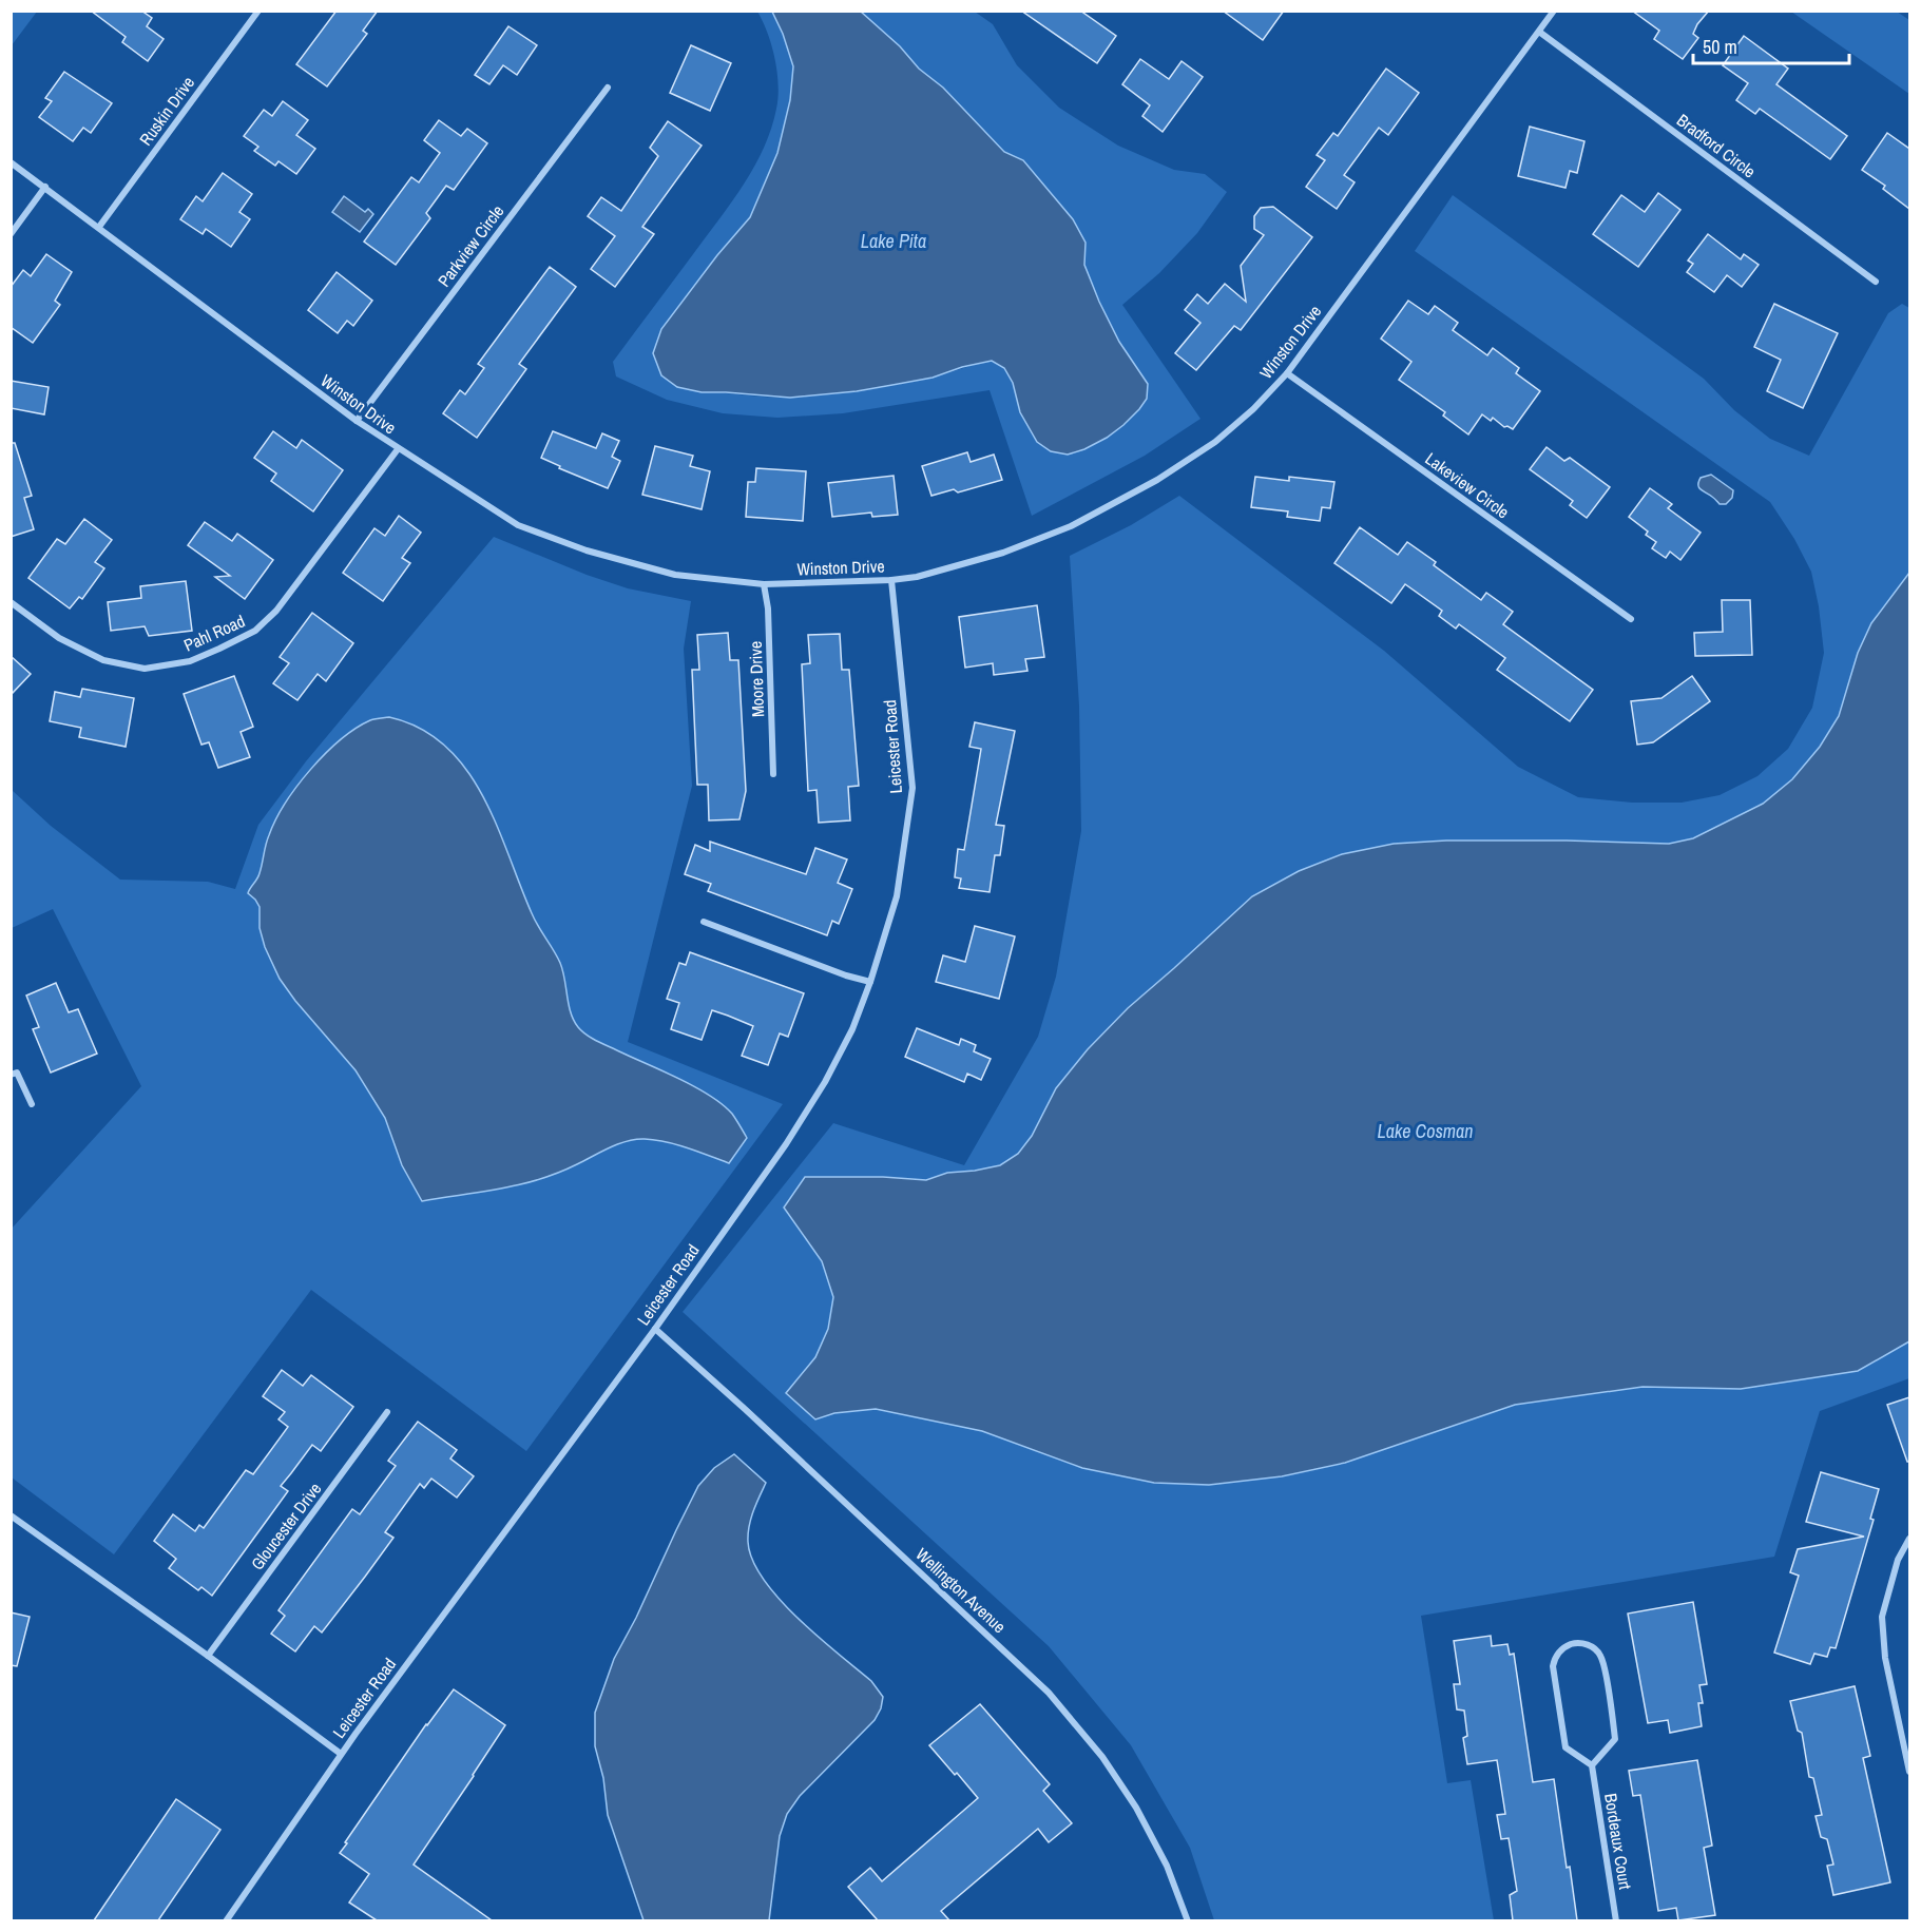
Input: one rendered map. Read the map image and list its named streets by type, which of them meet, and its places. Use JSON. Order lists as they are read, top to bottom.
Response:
{
  "streets": {
    "street": [
      "Ruskin Drive",
      "Bradford Circle",
      "Parkview Circle",
      "Winston Drive",
      "Lakeview Circle",
      "Pahl Road",
      "Moore Drive",
      "Leicester Road",
      "Gloucester Drive",
      "Wellington Avenue",
      "Bordeaux Court"
    ]
  },
  "crossings": [
    ["Ruskin Drive", "Winston Drive"],
    ["Bradford Circle", "Winston Drive"],
    ["Parkview Circle", "Winston Drive"],
    ["Winston Drive", "Lakeview Circle"],
    ["Winston Drive", "Pahl Road"],
    ["Winston Drive", "Moore Drive"],
    ["Winston Drive", "Leicester Road"],
    ["Leicester Road", "Wellington Avenue"]
  ],
  "water": ["Lake Pita", "Lake Cosman"],
  "scale_bar": "50 m"
}
